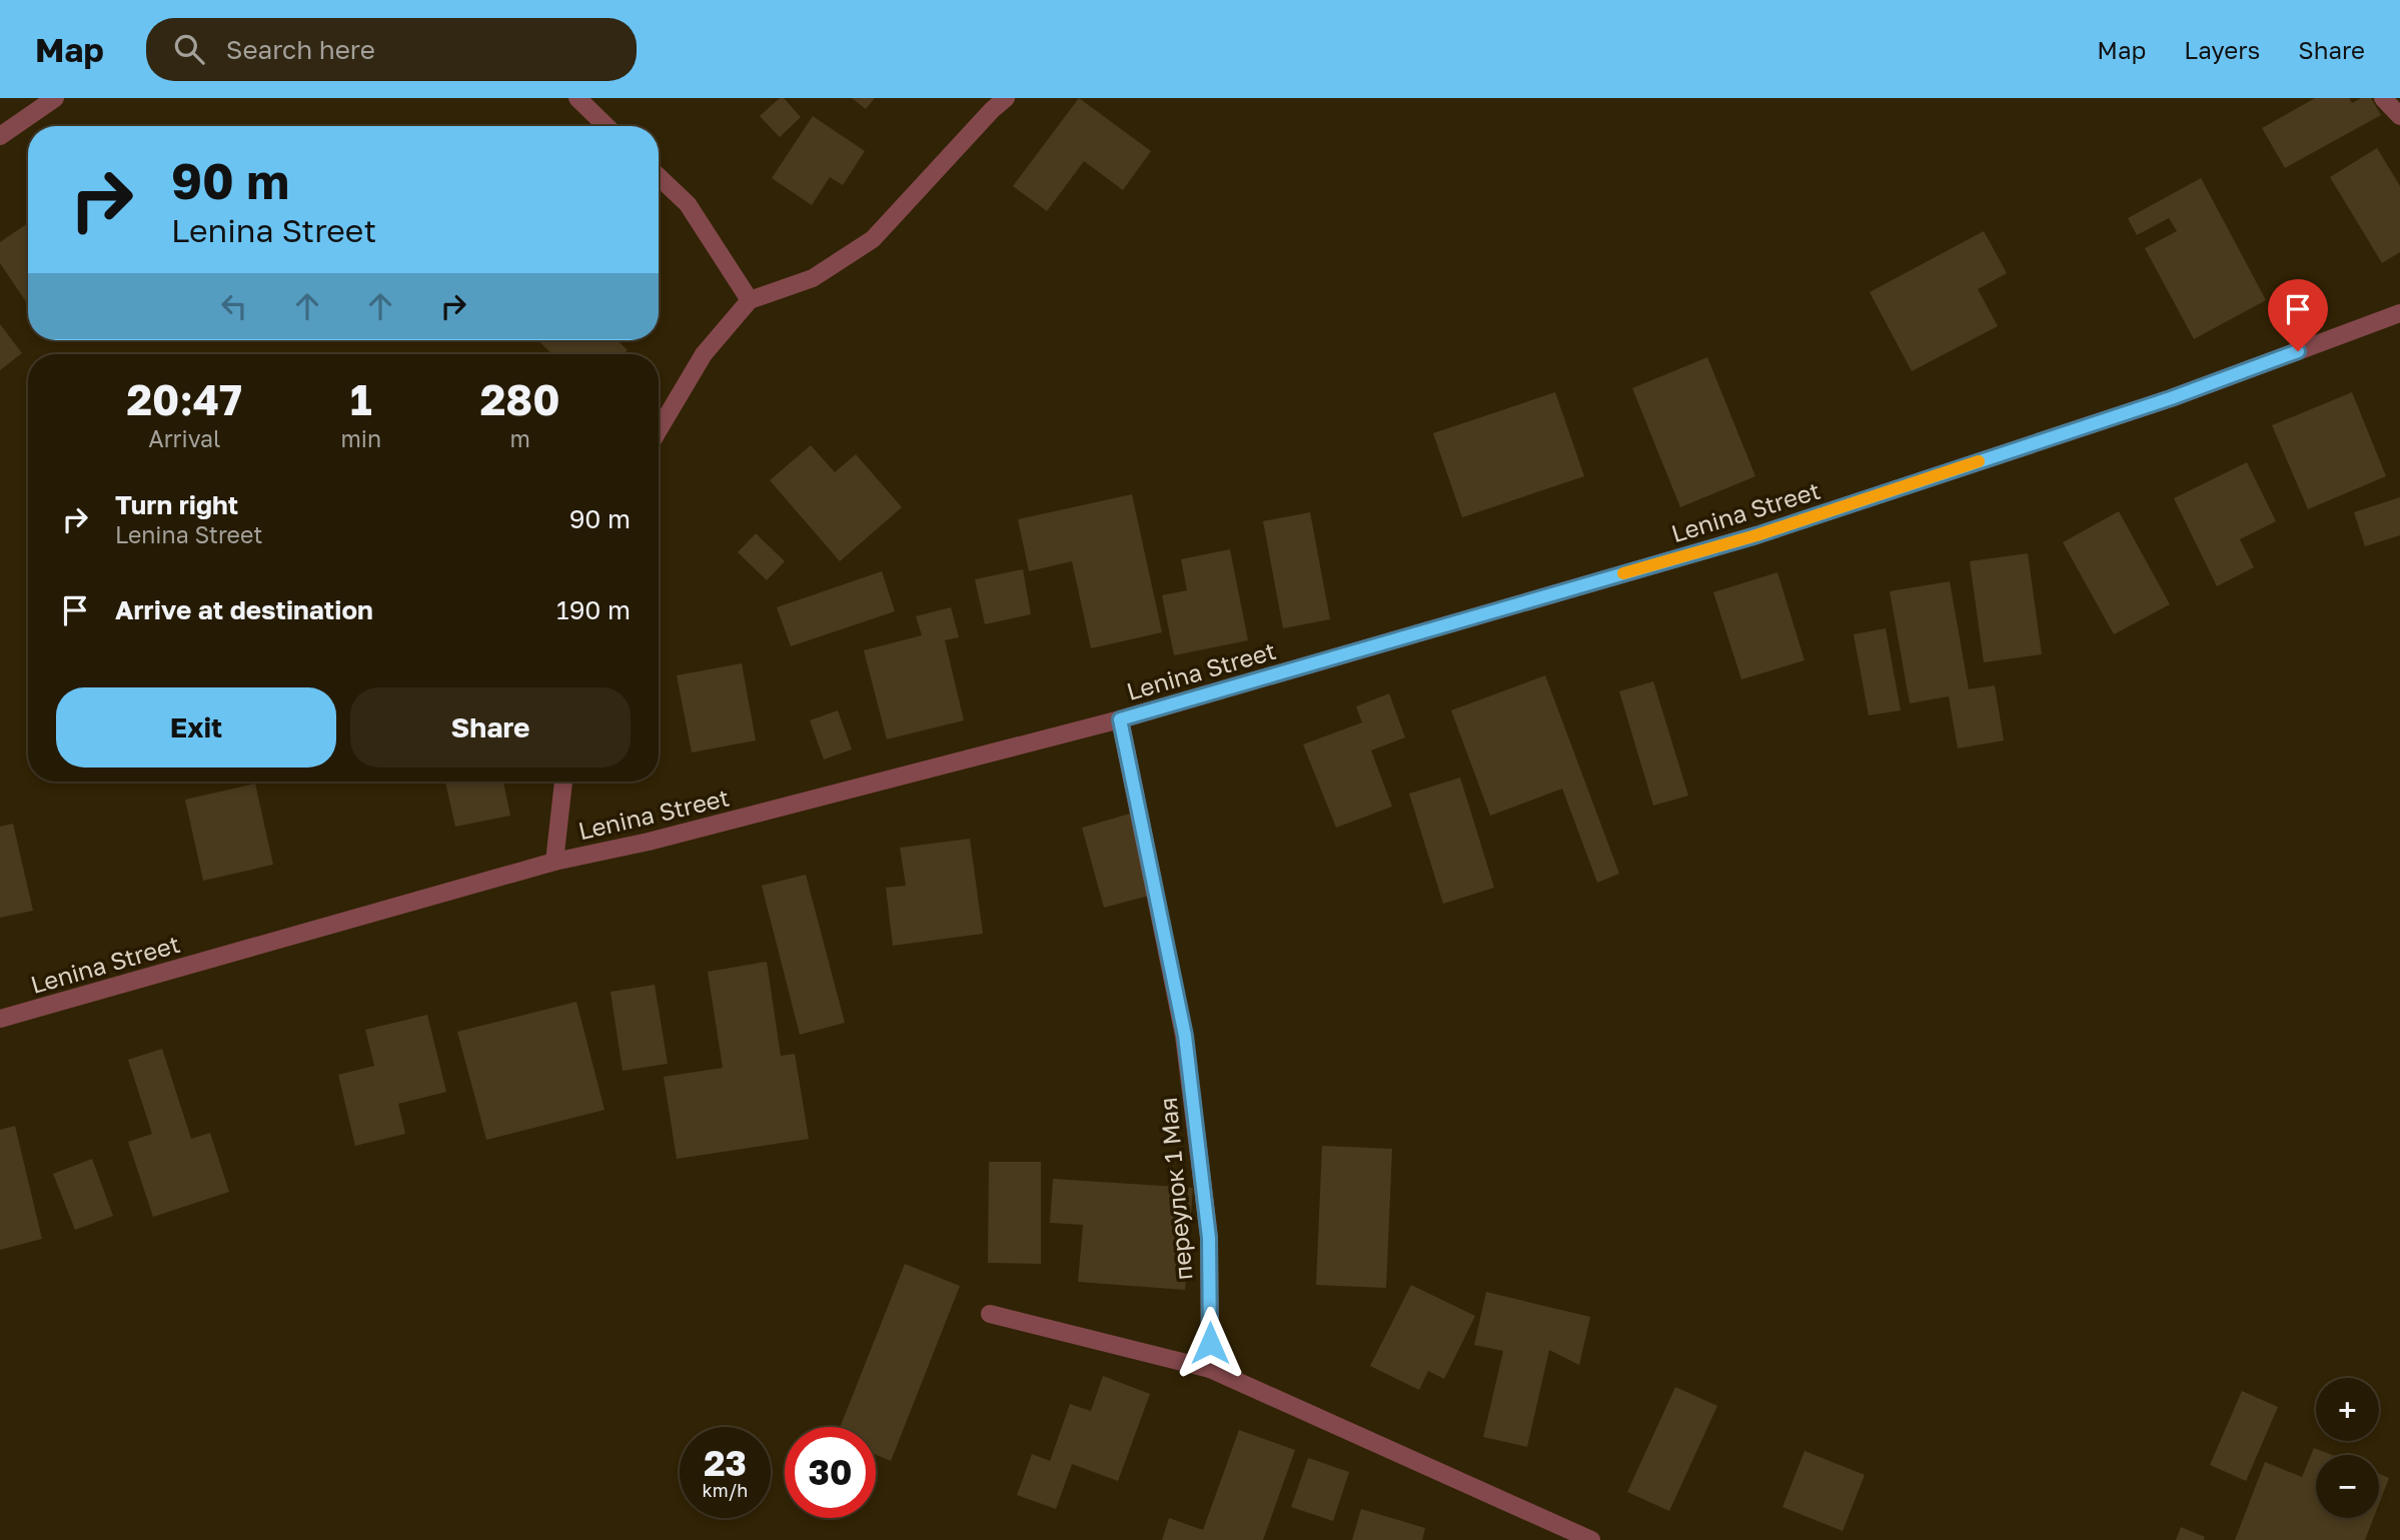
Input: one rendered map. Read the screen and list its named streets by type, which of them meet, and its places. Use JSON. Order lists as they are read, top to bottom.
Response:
{
  "streets": {
    "street": ["Lenina Street", "переулок 1 Мая"]
  },
  "crossings": [
    ["Lenina Street", "переулок 1 Мая"]
  ],
  "page": {
    "header": "Map",
    "search": "Search here",
    "nav": ["Map", "Layers", "Share"],
    "turn": ["90 m", "Lenina Street"],
    "eta": [
      "20:47",
      "Arrival",
      "1",
      "min",
      "280",
      "m"
    ],
    "list": [
      {
        "name": "Turn right",
        "note": "Lenina Street",
        "value": "90 m"
      },
      {
        "name": "Arrive at destination",
        "value": "190 m"
      }
    ],
    "buttons": ["Exit", "Share"],
    "map_buttons": ["+", "−"],
    "speed": "23 km/h",
    "limit": "30"
  }
}
